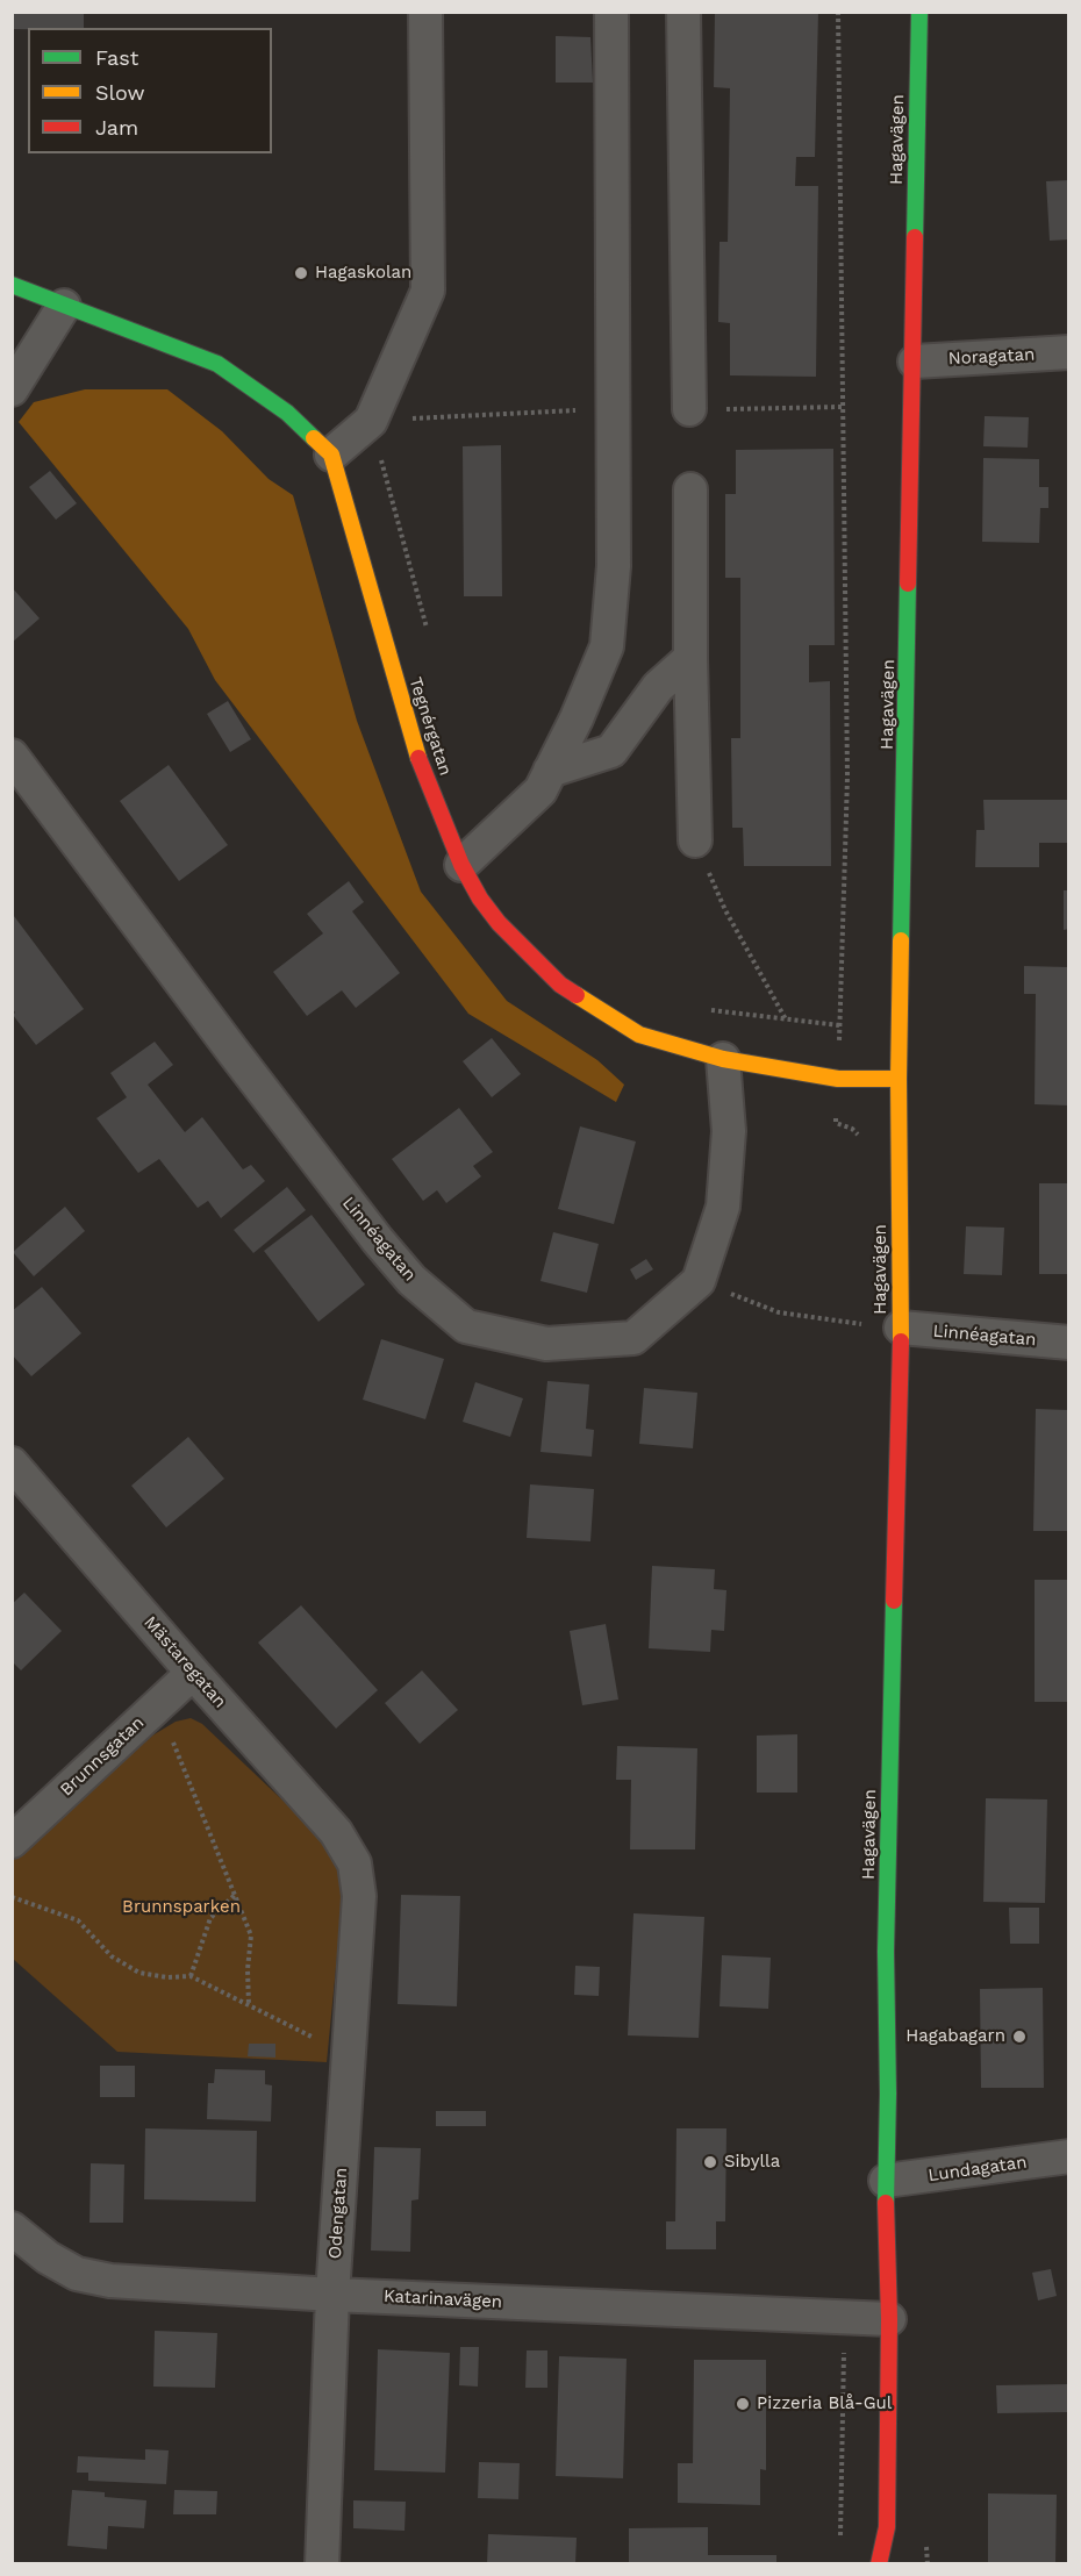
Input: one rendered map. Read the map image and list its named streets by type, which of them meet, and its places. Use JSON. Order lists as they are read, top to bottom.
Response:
{
  "streets": {
    "street": [
      "Hagavägen",
      "Noragatan",
      "Tegnérgatan",
      "Linnéagatan",
      "Mästaregatan",
      "Brunnsgatan",
      "Lundagatan",
      "Odengatan",
      "Katarinavägen"
    ]
  },
  "crossings": [
    ["Hagavägen", "Noragatan"],
    ["Hagavägen", "Tegnérgatan"],
    ["Hagavägen", "Linnéagatan"],
    ["Hagavägen", "Lundagatan"],
    ["Hagavägen", "Katarinavägen"],
    ["Mästaregatan", "Brunnsgatan"],
    ["Mästaregatan", "Odengatan"],
    ["Odengatan", "Katarinavägen"]
  ],
  "parks": ["Brunnsparken"],
  "places": [
    "Hagaskolan",
    "Hagabagarn",
    "Sibylla",
    "Pizzeria Blå-Gul"
  ],
  "legend": ["Fast", "Slow", "Jam"]
}
